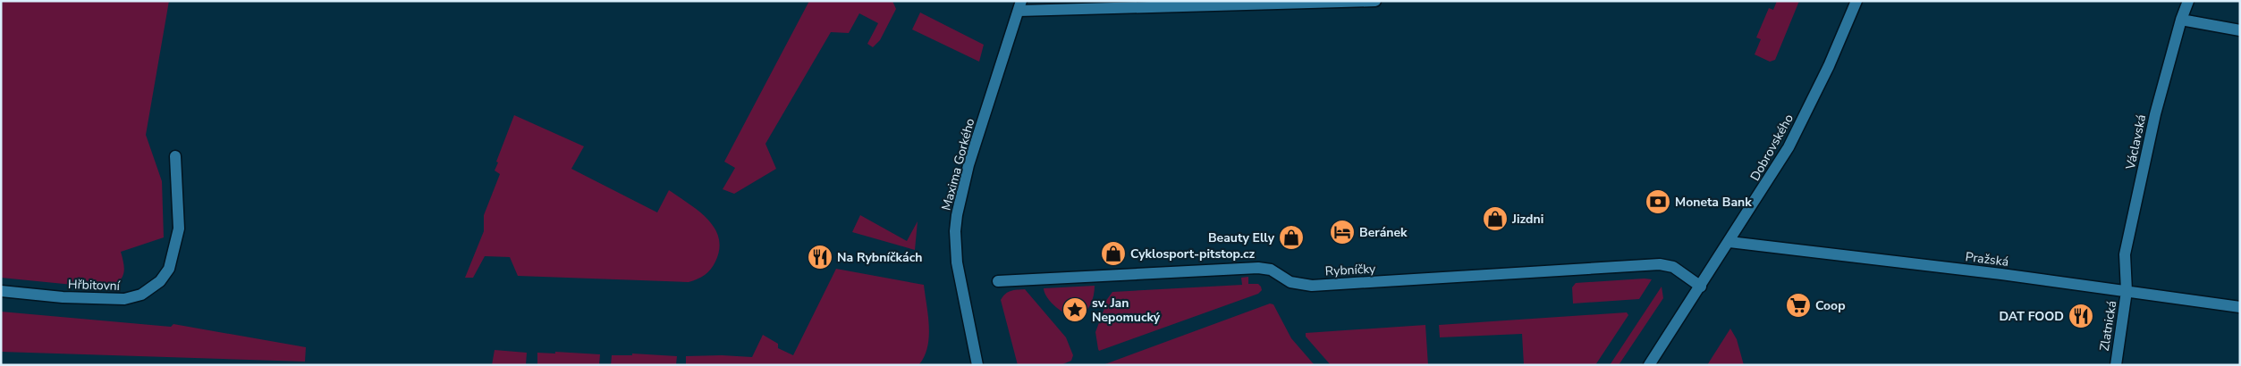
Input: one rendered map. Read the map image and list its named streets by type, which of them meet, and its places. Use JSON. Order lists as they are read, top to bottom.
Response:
{
  "streets": {
    "street": [
      "Václavská",
      "Dobrovského",
      "Maxima Gorkého",
      "Pražská",
      "Rybníčky",
      "Hřbitovní",
      "Zlatnická"
    ]
  },
  "crossings": [
    ["Václavská", "Pražská"],
    ["Václavská", "Zlatnická"],
    ["Dobrovského", "Pražská"],
    ["Dobrovského", "Rybníčky"],
    ["Pražská", "Zlatnická"]
  ],
  "places": {
    "bank": ["Moneta Bank"],
    "shop": ["Jizdni", "Beauty Elly", "Cyklosport-pitstop.cz"],
    "hotel": ["Beránek"],
    "restaurant": ["Na Rybníčkách", "DAT FOOD"],
    "supermarket": ["Coop"],
    "place": ["sv. Jan Nepomucký"]
  }
}
